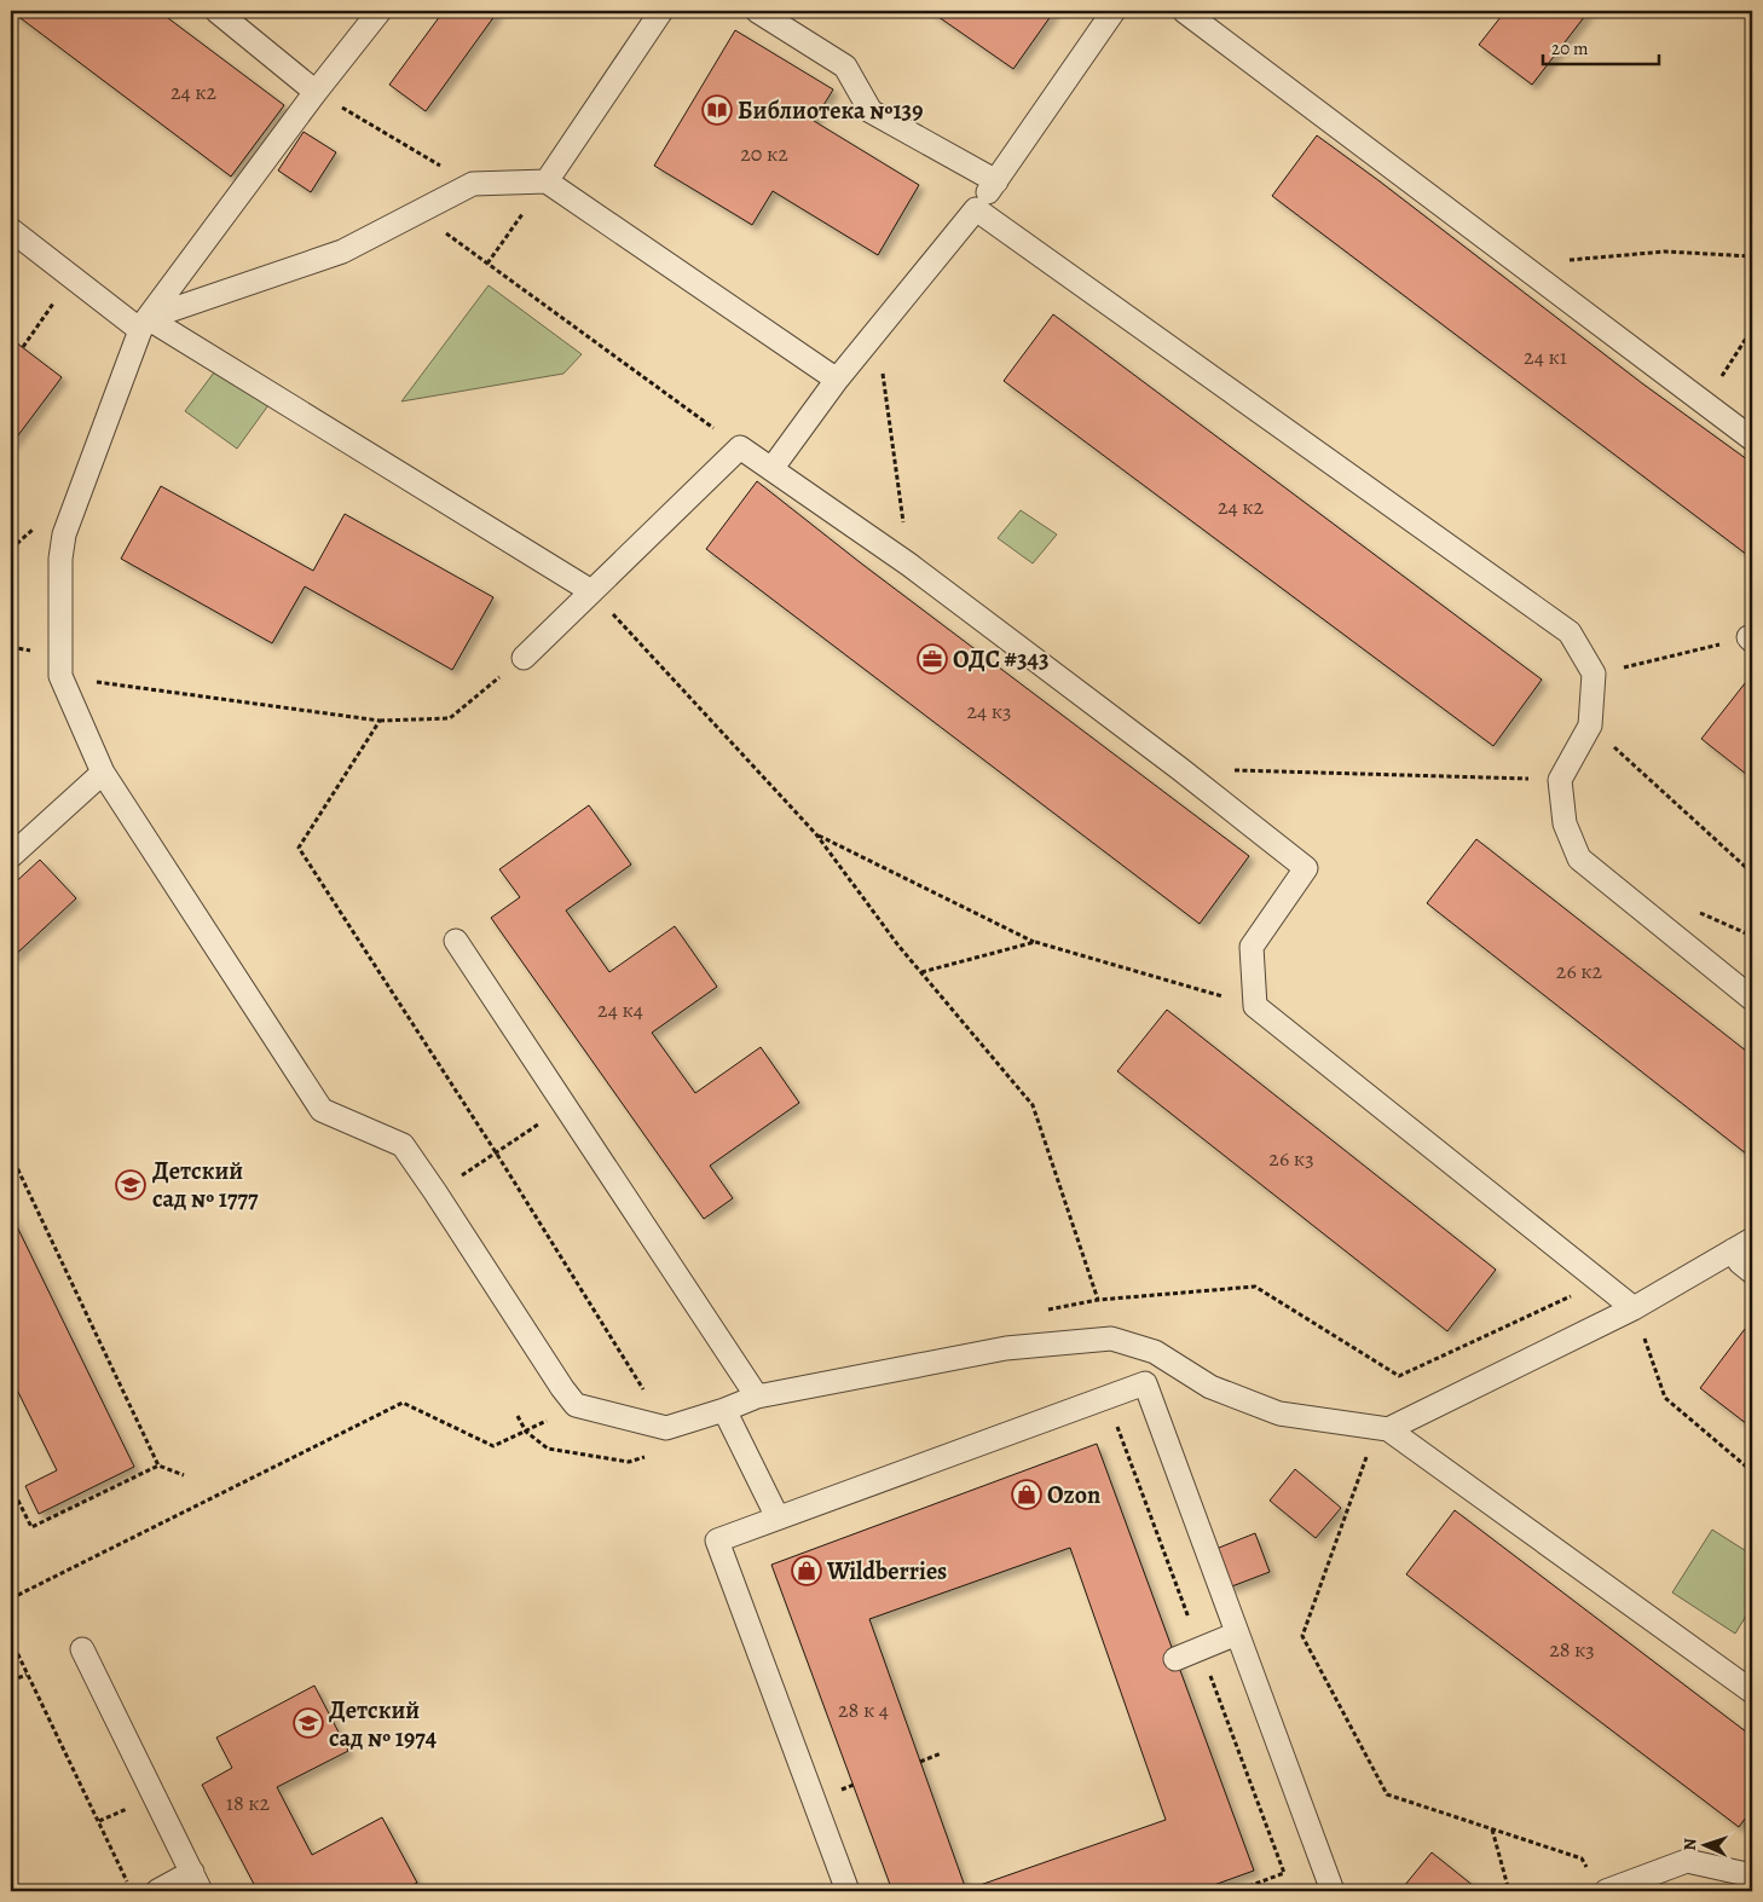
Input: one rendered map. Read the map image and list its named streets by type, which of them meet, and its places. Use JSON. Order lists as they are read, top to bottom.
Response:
{
  "places": {
    "library": ["Библиотека №139"],
    "office": ["ОДС #343"],
    "school or university": ["Детский сад № 1777", "Детский сад № 1974"],
    "shop": ["Ozon", "Wildberries"]
  },
  "house_numbers": [
    "24 к2",
    "20 к2",
    "24 к1",
    "24 к2",
    "24 к3",
    "26 к2",
    "24 к4",
    "26 к3",
    "28 к3",
    "28 к 4",
    "18 к2"
  ],
  "scale_bar": "20 m",
  "north": "left"
}
